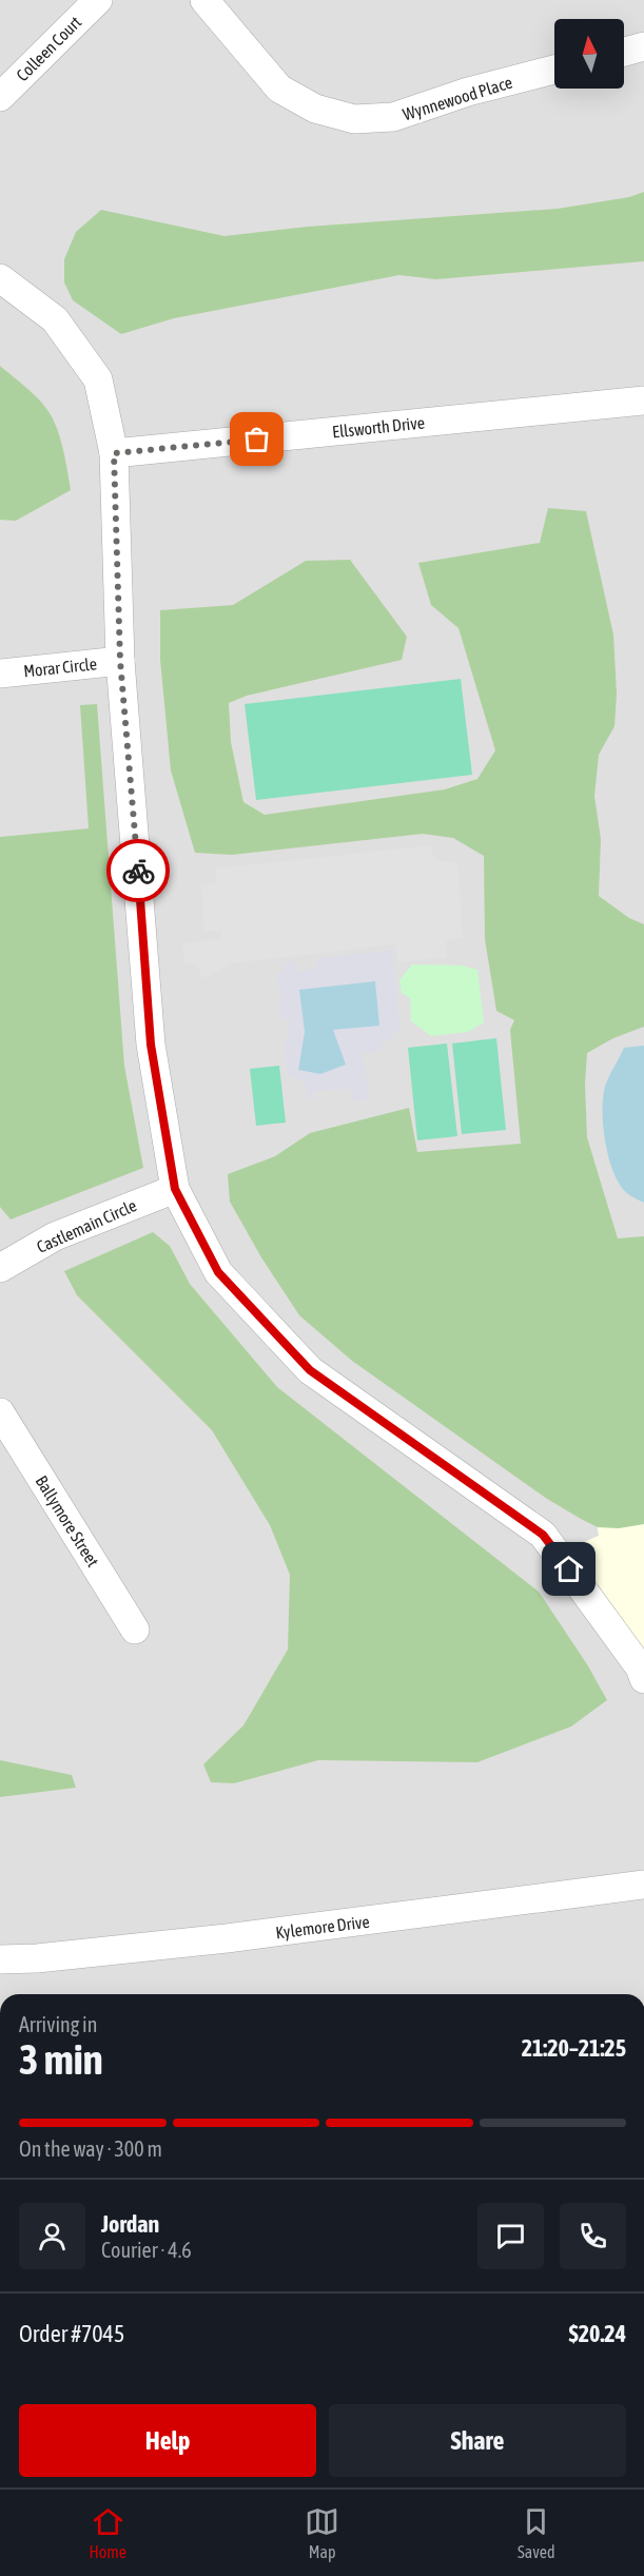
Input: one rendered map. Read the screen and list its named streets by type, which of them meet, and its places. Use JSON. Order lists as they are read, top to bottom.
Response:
{
  "streets": {
    "street": [
      "Colleen Court",
      "Wynnewood Place",
      "Ellsworth Drive",
      "Morar Circle",
      "Castlemain Circle",
      "Ballymore Street",
      "Kylemore Drive"
    ]
  },
  "north": "top",
  "page": {
    "heading": ["3 min", "Arriving in", "21:20–21:25"],
    "panel": [
      "Jordan",
      "Courier · 4.6",
      "Order #7045",
      "$20.24"
    ],
    "bar": "On the way · 300 m",
    "buttons": ["Help", "Share"],
    "tabs": ["Home", "Map", "Saved"]
  }
}
